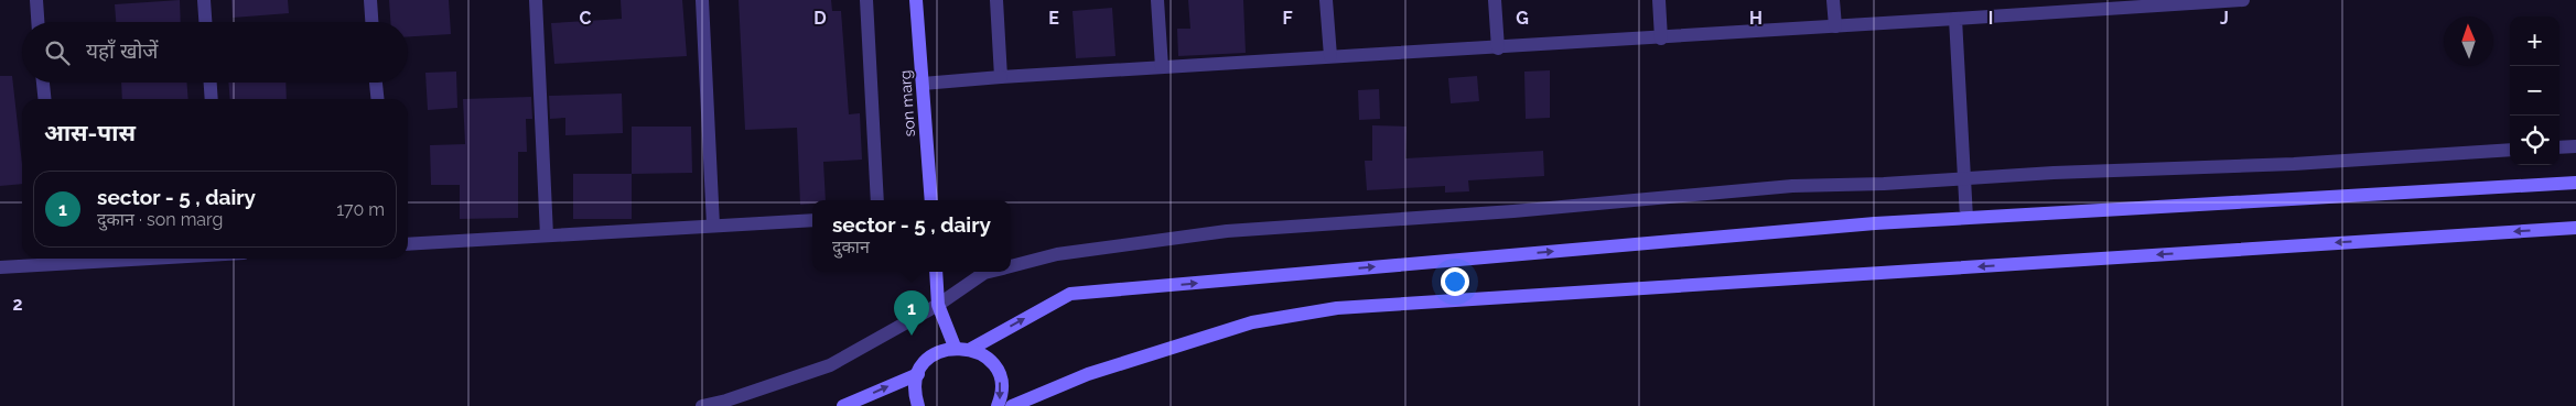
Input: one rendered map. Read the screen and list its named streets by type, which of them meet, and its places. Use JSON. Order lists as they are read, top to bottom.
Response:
{
  "streets": {
    "street": ["son marg"]
  },
  "north": "top",
  "page": {
    "map_buttons": ["+", "−"],
    "search": "यहाँ खोजें",
    "heading": "आस-पास",
    "list": [
      {
        "mark": "1",
        "name": "sector - 5 , dairy",
        "note": "दुकान · son marg",
        "value": "170 m"
      }
    ],
    "popup": ["sector - 5 , dairy", "दुकान"],
    "pins": "1"
  },
  "grid": {
    "columns": [
      "C",
      "D",
      "E",
      "F",
      "G",
      "H",
      "I",
      "J"
    ],
    "rows": ["2"]
  }
}
